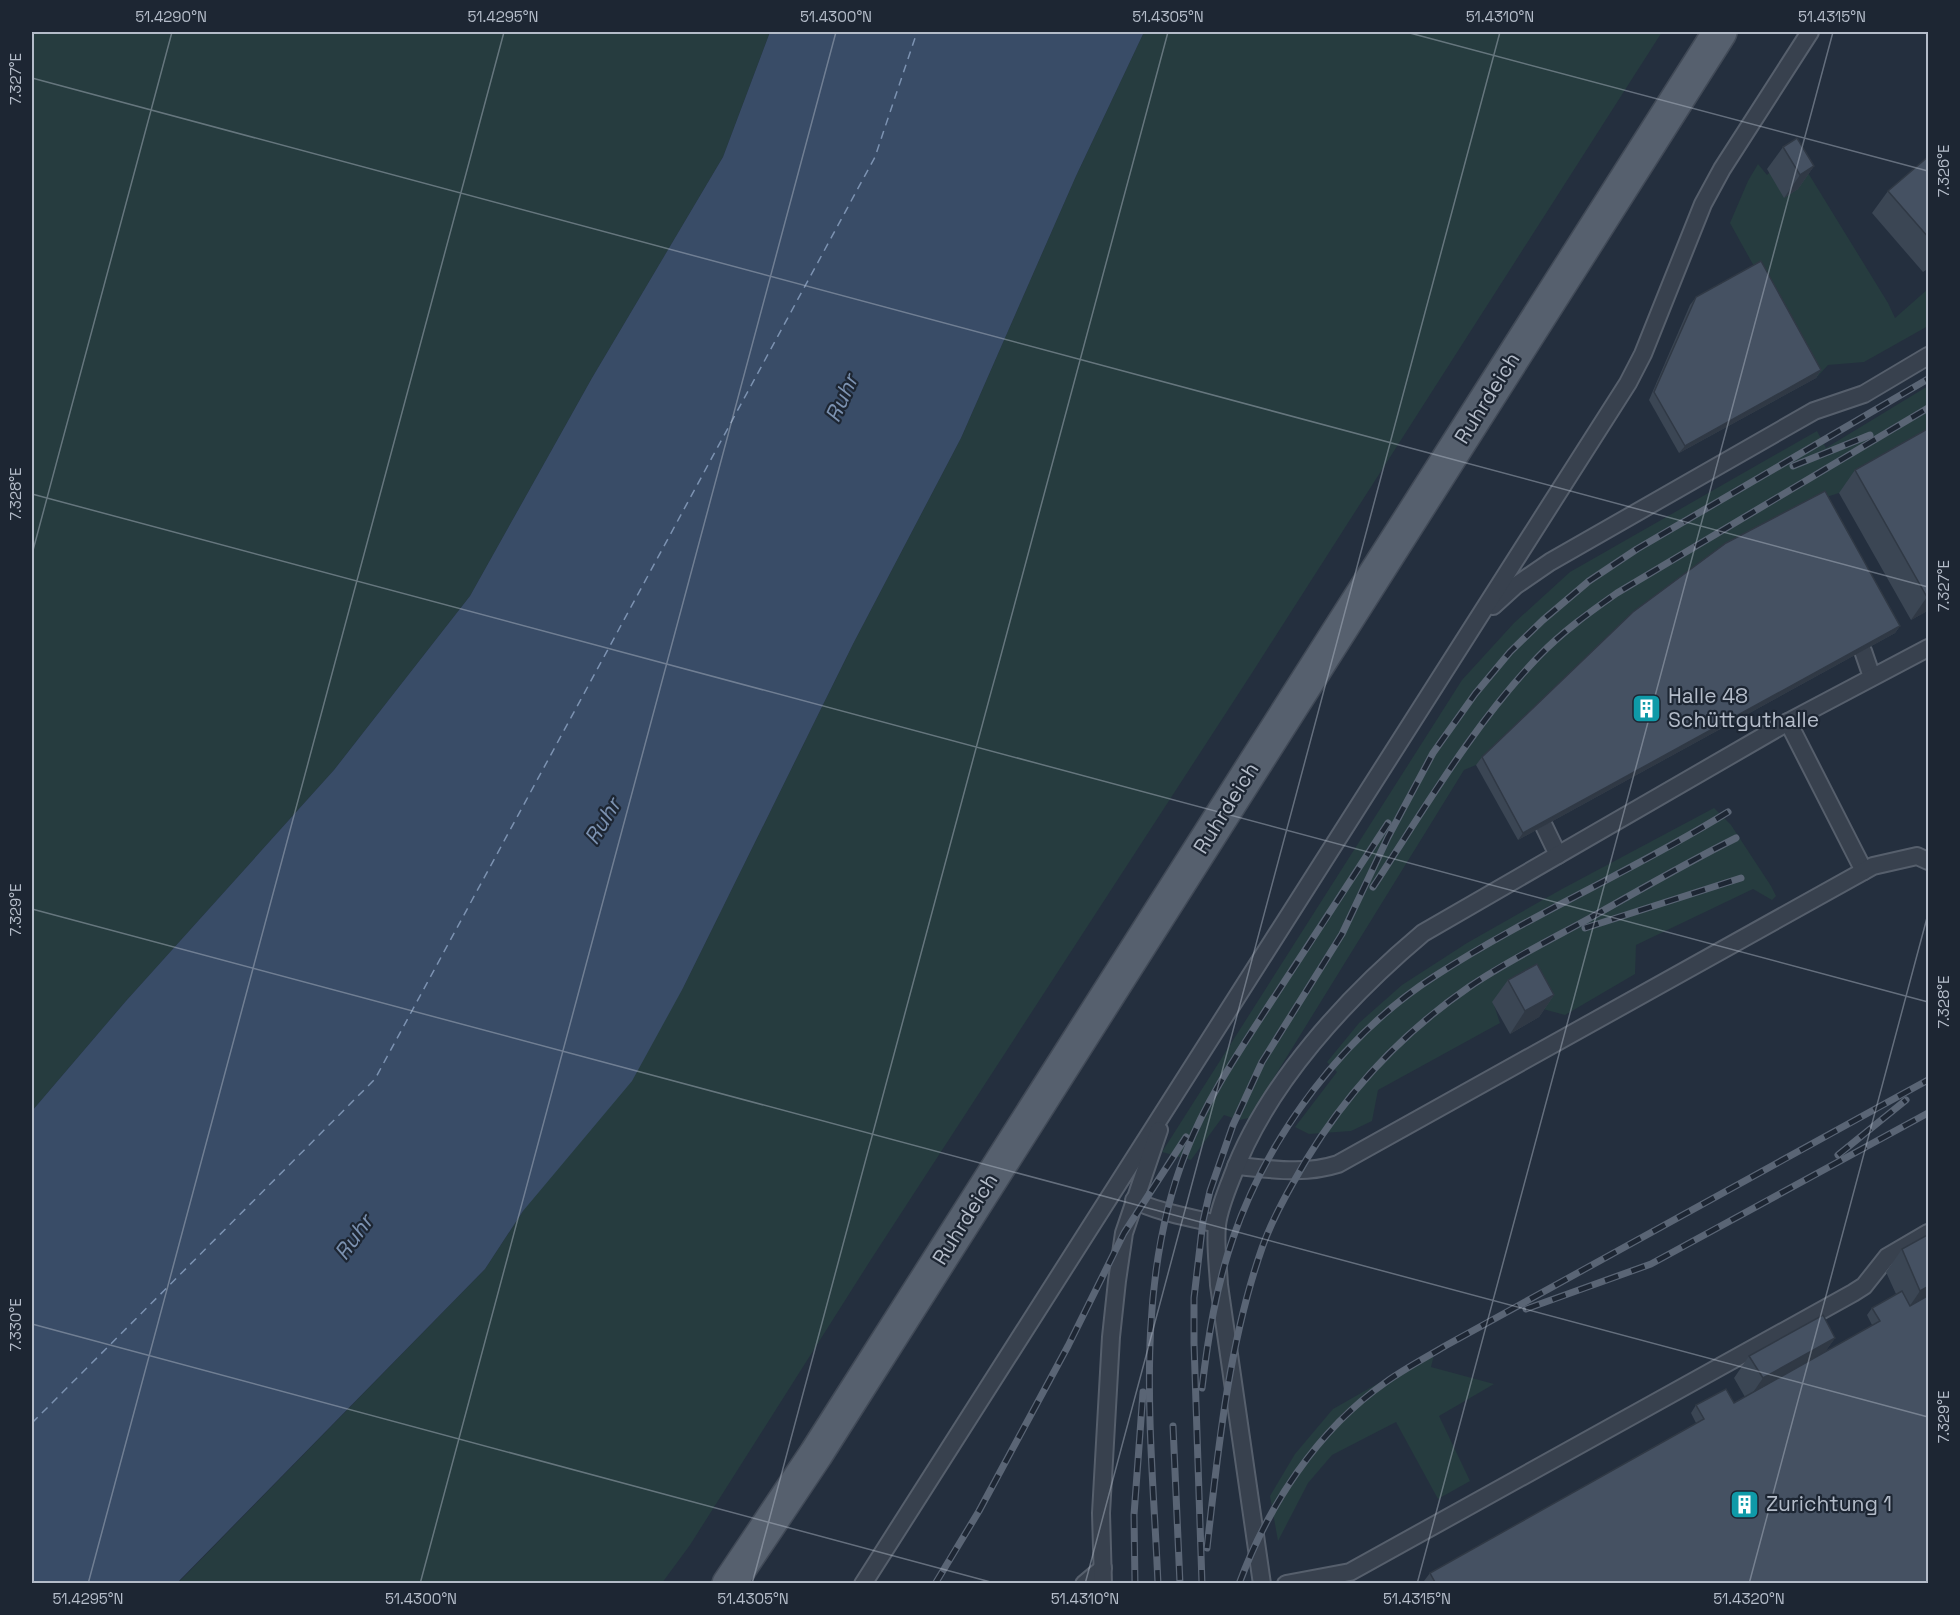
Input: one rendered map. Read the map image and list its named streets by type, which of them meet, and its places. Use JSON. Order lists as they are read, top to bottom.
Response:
{
  "streets": {
    "main road": ["Ruhrdeich"]
  },
  "water": ["Ruhr"],
  "places": {
    "building": ["Halle 48 Schüttguthalle", "Zurichtung 1"]
  },
  "coordinates": [
    "51.4290°N",
    "51.4295°N",
    "51.4300°N",
    "51.4305°N",
    "51.4310°N",
    "51.4315°N",
    "7.327°E",
    "7.326°E",
    "7.328°E",
    "7.329°E",
    "7.330°E",
    "51.4320°N"
  ]
}
